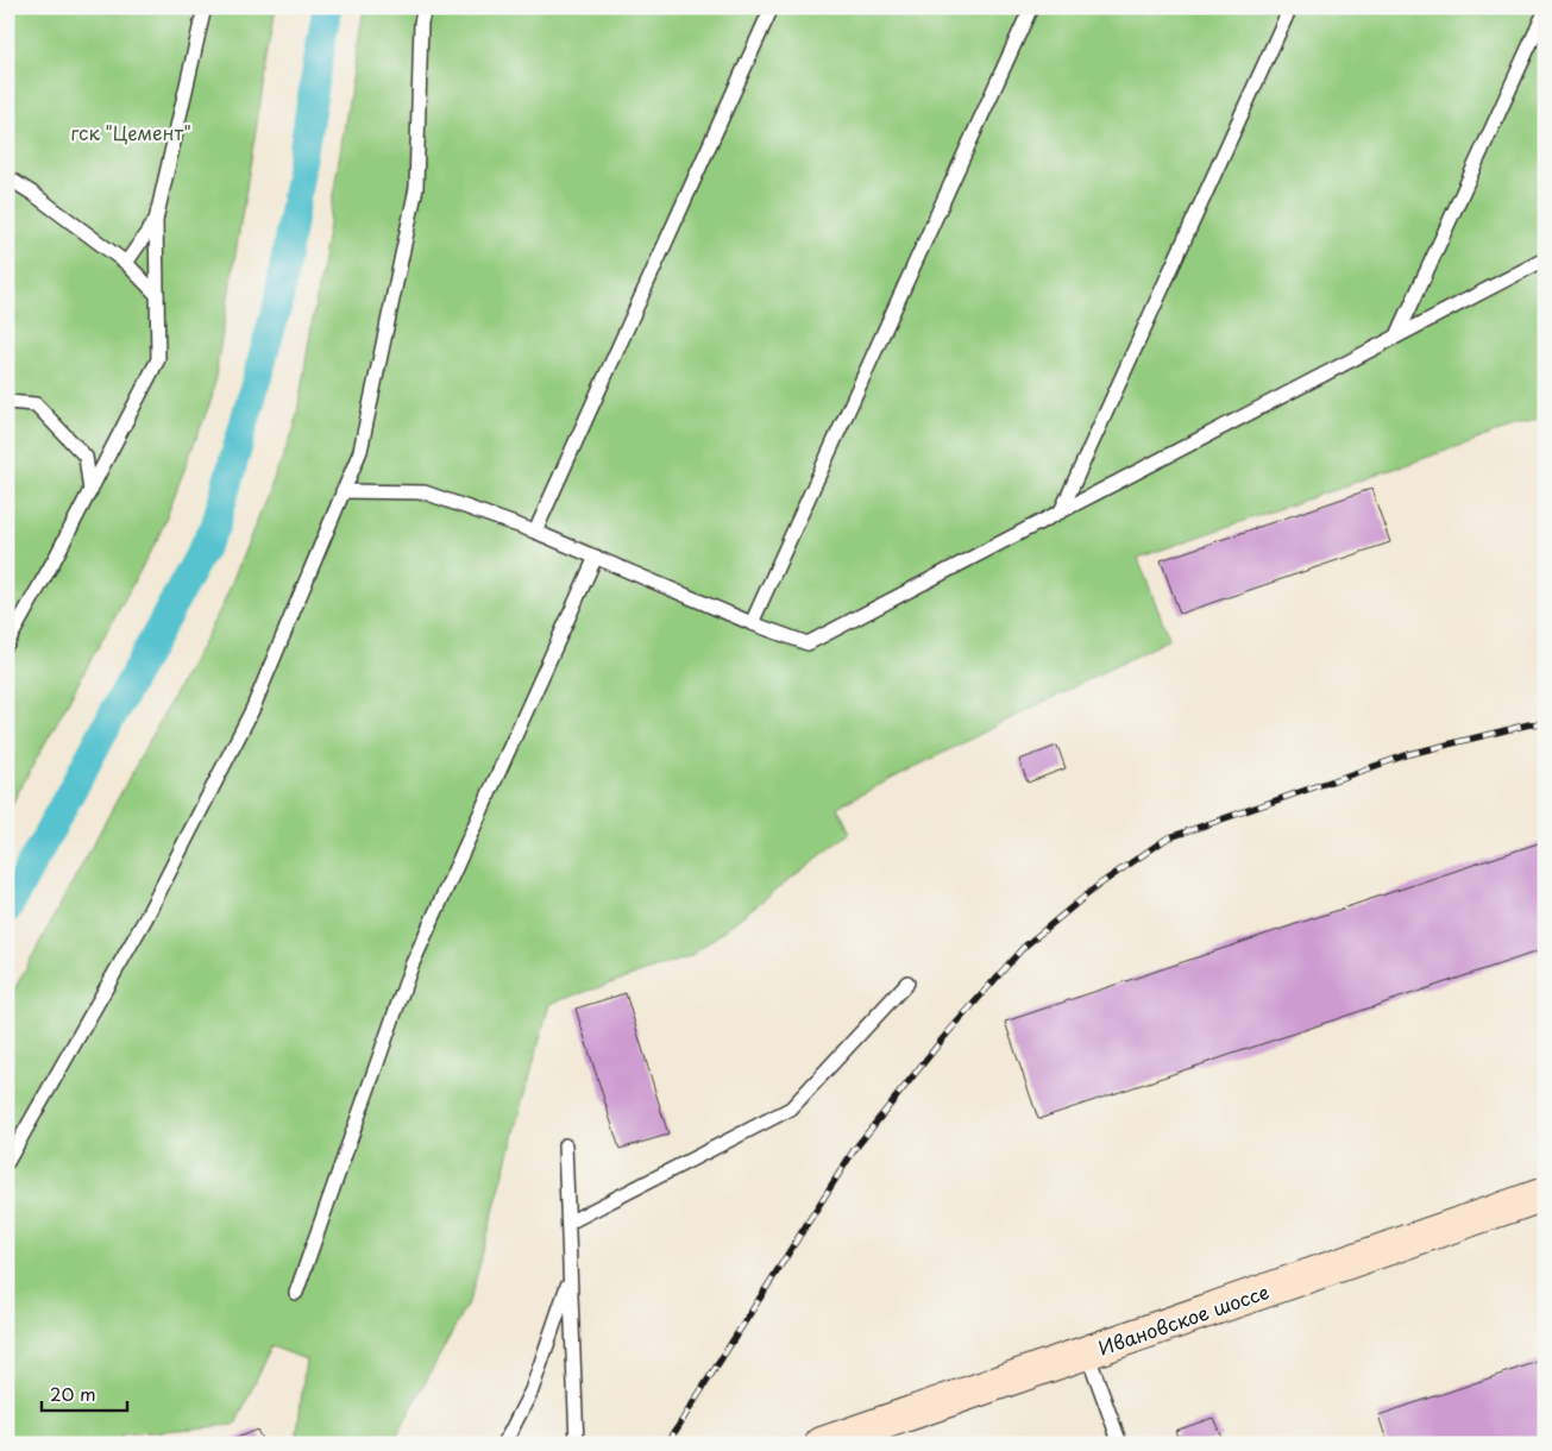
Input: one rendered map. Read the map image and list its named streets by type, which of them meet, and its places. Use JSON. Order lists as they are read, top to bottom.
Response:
{
  "streets": {
    "street": ["Ивановское шоссе"]
  },
  "parks": ["гск \"Цемент\""],
  "scale_bar": "20 m"
}
